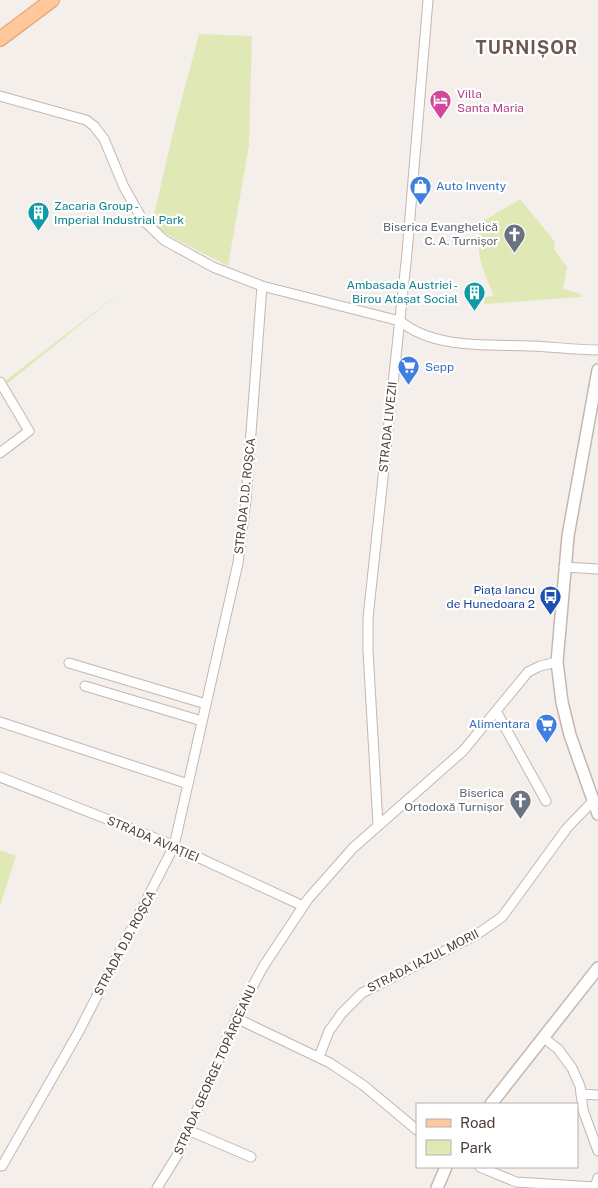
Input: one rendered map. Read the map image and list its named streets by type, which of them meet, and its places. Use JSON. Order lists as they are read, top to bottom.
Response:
{
  "streets": {
    "street": [
      "STRADA LIVEZII",
      "STRADA D.D. ROȘCA",
      "STRADA AVIAȚIEI",
      "STRADA IAZUL MORII",
      "STRADA GEORGE TOPÂRCEANU"
    ]
  },
  "crossings": [
    ["STRADA LIVEZII", "STRADA GEORGE TOPÂRCEANU"],
    ["STRADA D.D. ROȘCA", "STRADA AVIAȚIEI"],
    ["STRADA AVIAȚIEI", "STRADA GEORGE TOPÂRCEANU"]
  ],
  "districts": ["TURNIȘOR"],
  "places": {
    "hotel": ["Villa Santa Maria"],
    "shop": ["Auto Inventy"],
    "building": ["Zacaria Group - Imperial Industrial Park", "Ambasada Austriei - Birou Atașat Social"],
    "church": ["Biserica Evanghelică C. A. Turnișor", "Biserica Ortodoxă Turnișor"],
    "supermarket": ["Sepp", "Alimentara"],
    "bus stop": ["Piața Iancu de Hunedoara 2"]
  },
  "legend": ["Road", "Park"]
}
